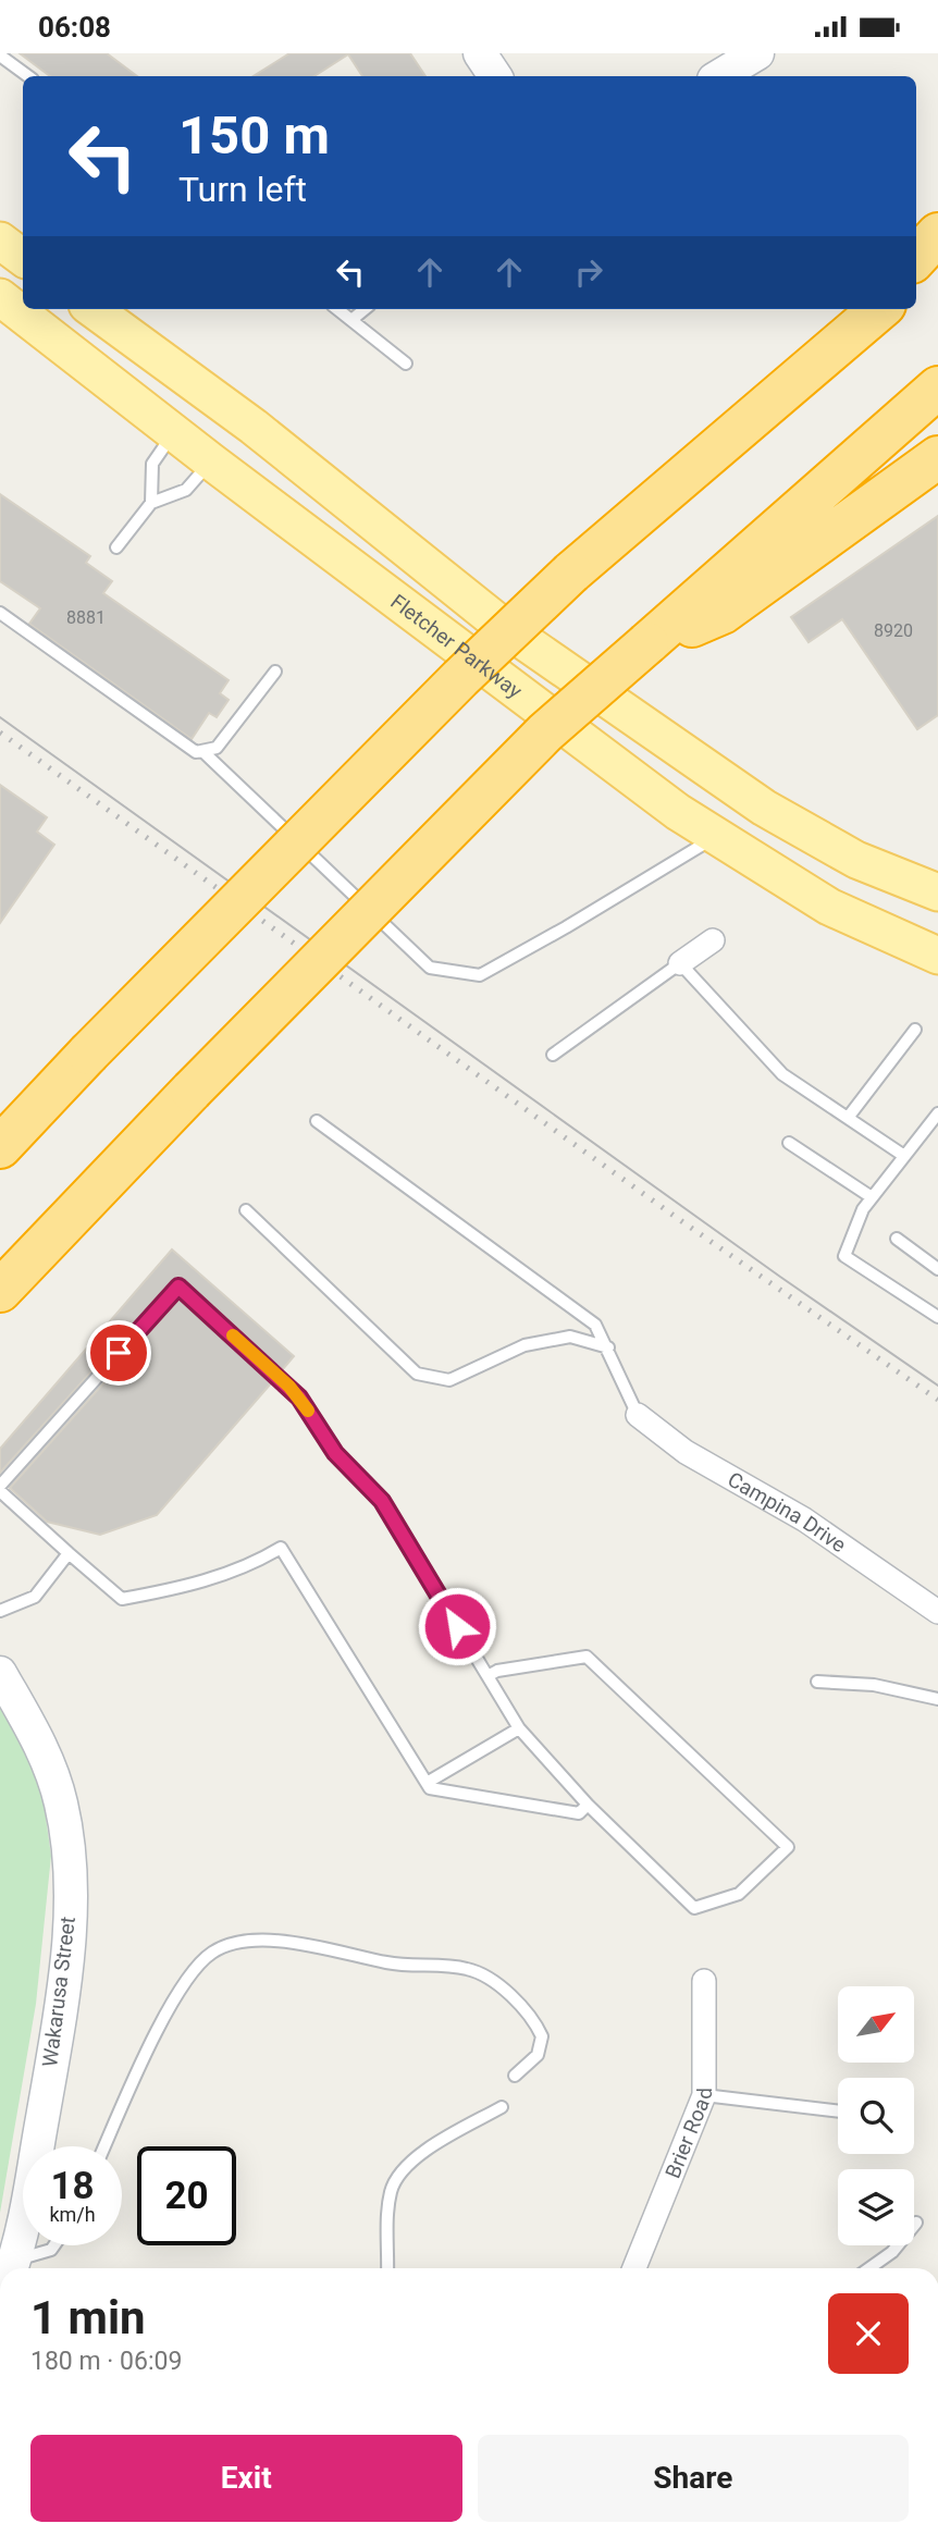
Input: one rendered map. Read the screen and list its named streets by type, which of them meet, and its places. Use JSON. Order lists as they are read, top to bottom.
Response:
{
  "streets": {
    "main road": ["Fletcher Parkway"],
    "street": ["Campina Drive", "Wakarusa Street", "Brier Road"]
  },
  "house_numbers": ["8881", "8920"],
  "north": "top right",
  "page": {
    "status": "06:08",
    "turn": ["150 m", "Turn left"],
    "speed": "18 km/h",
    "limit": "20",
    "heading": ["1 min", "180 m · 06:09"],
    "buttons": ["Exit", "Share"]
  }
}
